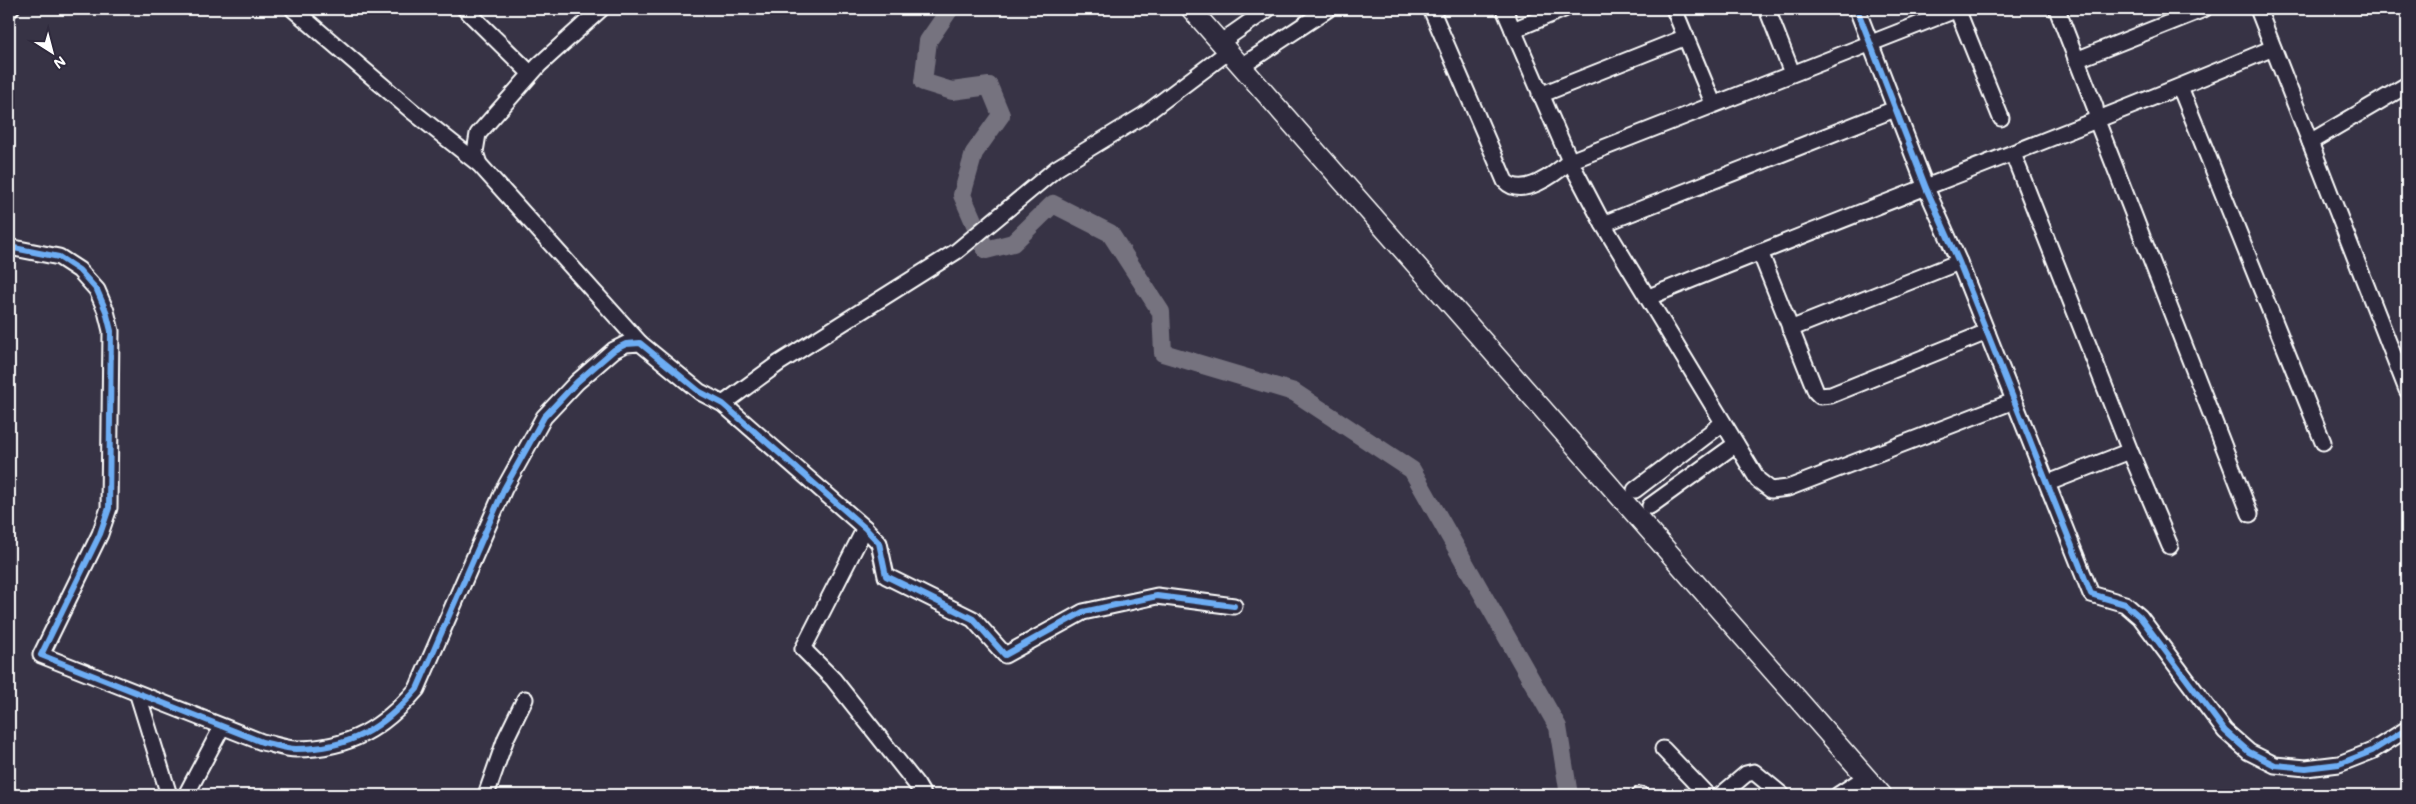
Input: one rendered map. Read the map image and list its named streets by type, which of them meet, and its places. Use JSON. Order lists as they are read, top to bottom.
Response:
{
  "north": "bottom right"
}
